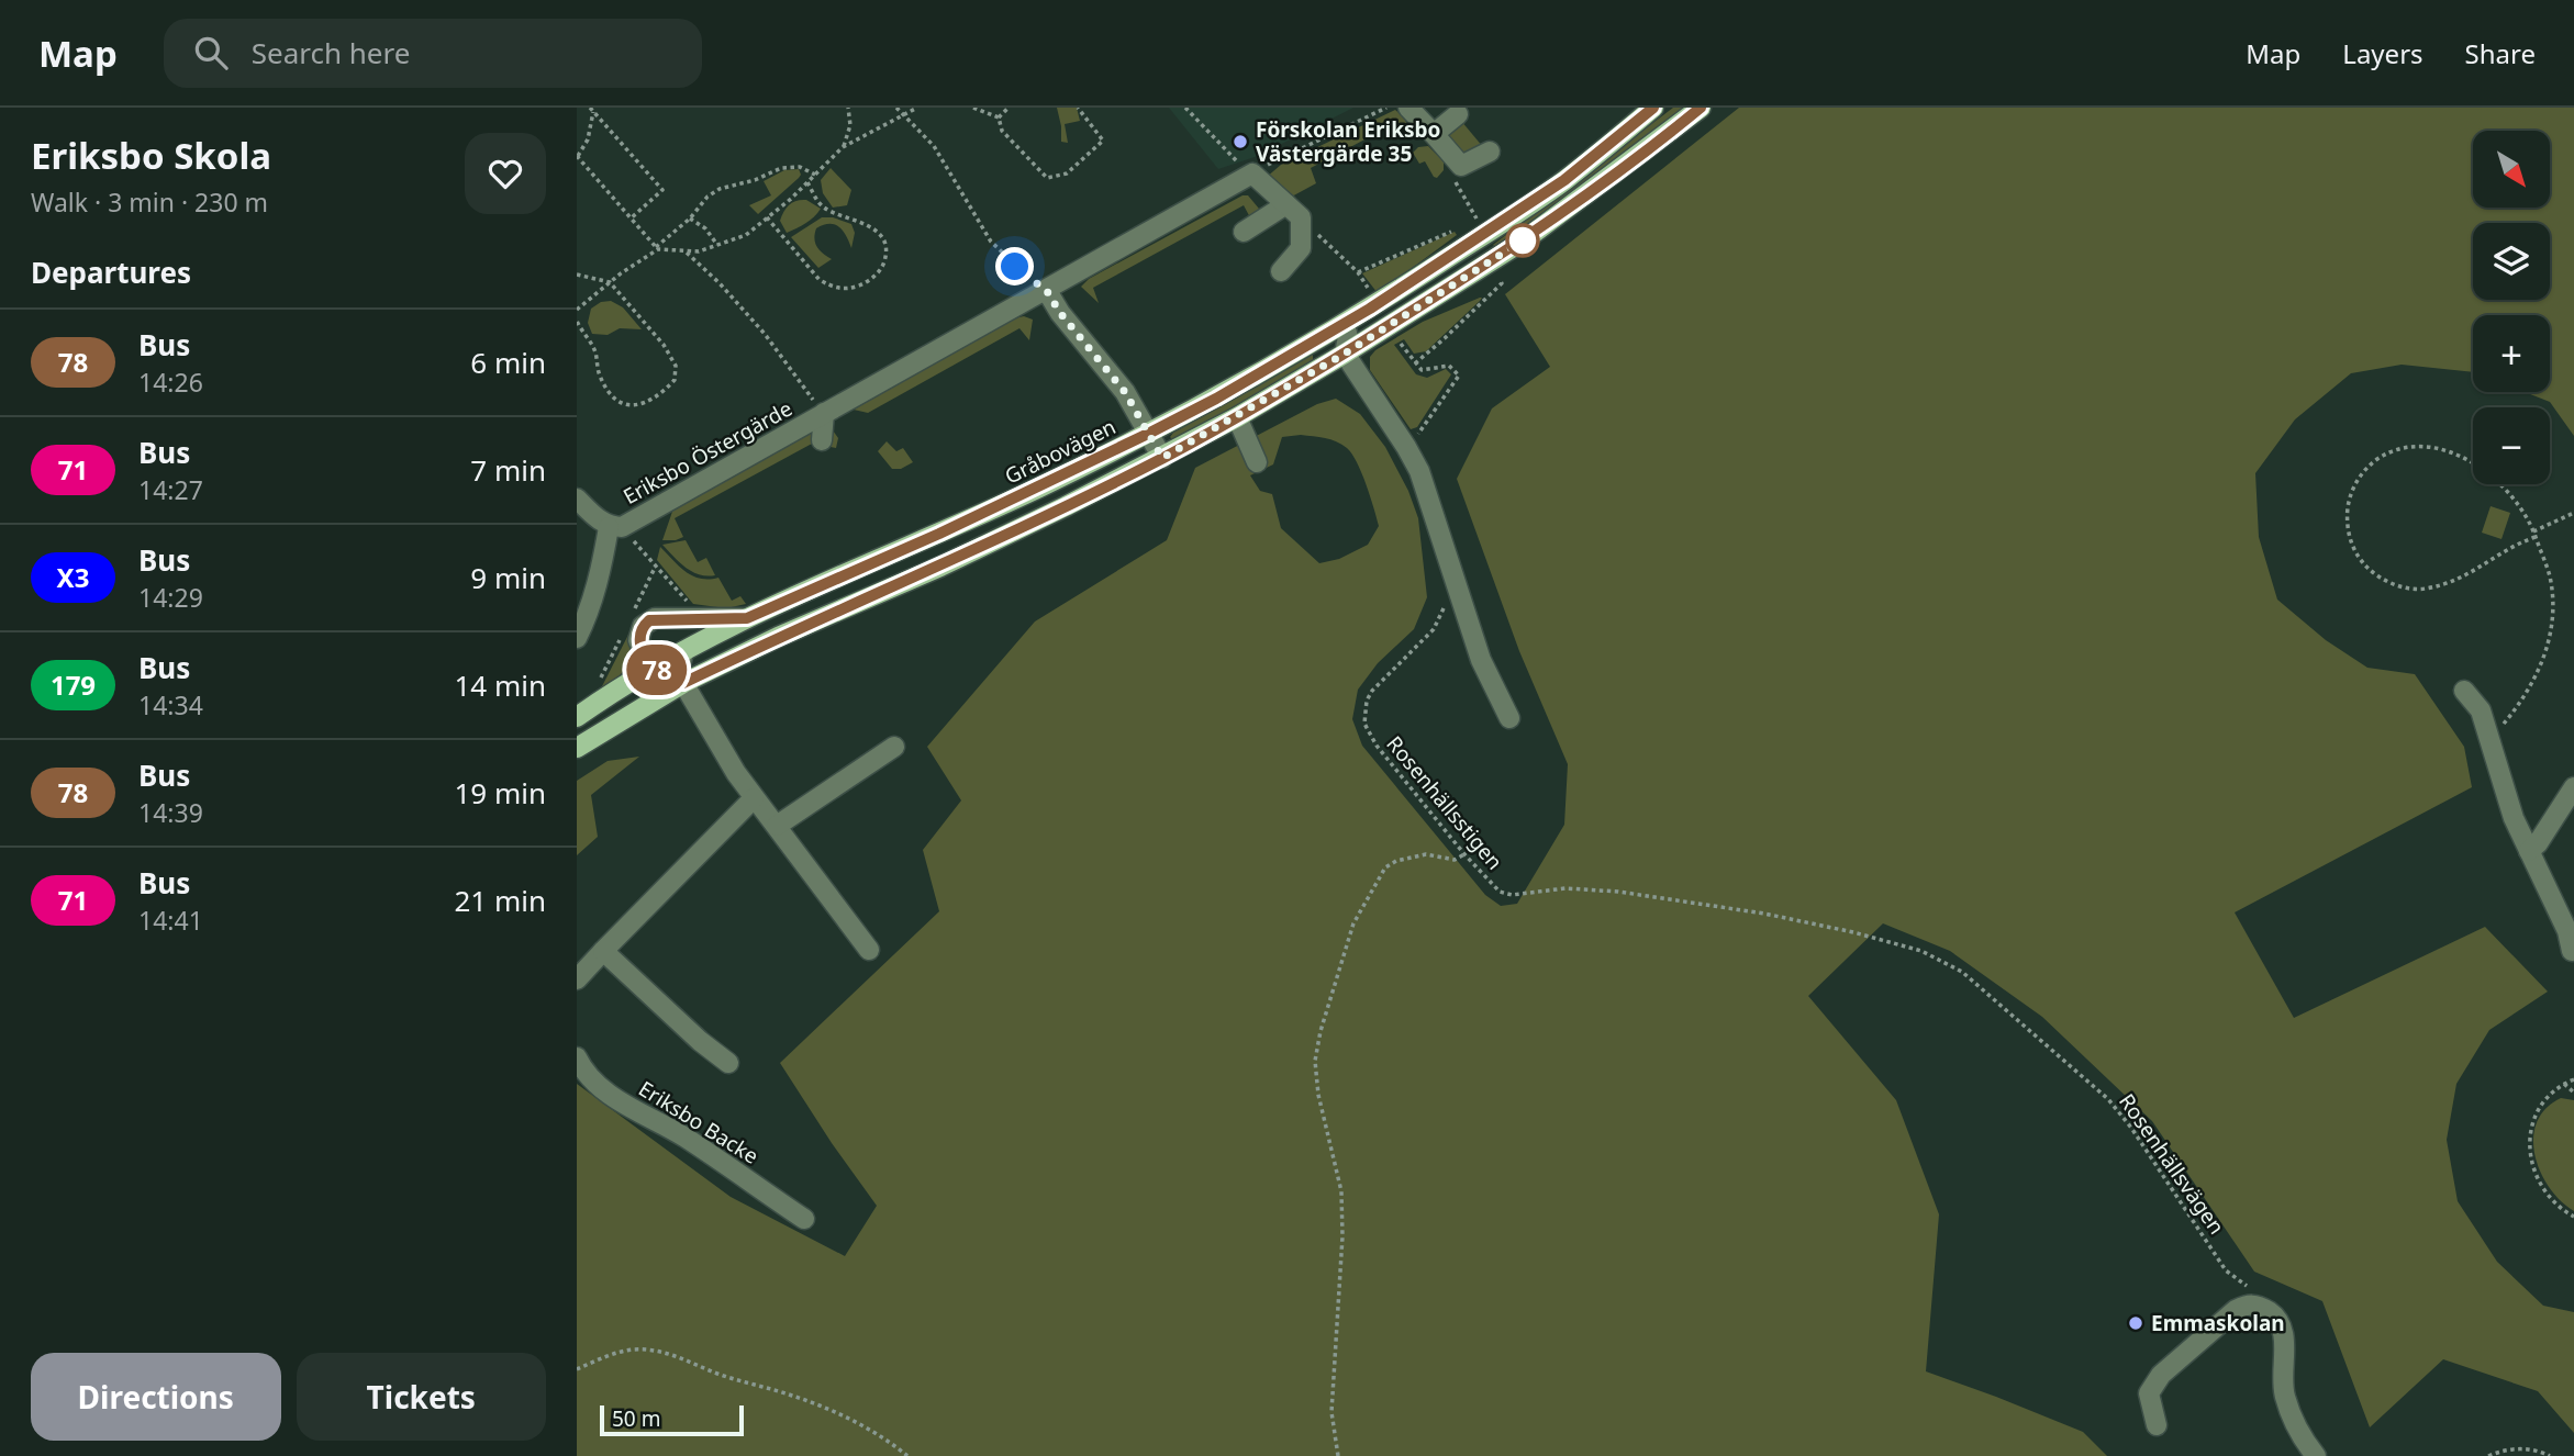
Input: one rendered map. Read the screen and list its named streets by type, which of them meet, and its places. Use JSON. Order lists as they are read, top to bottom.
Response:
{
  "streets": {
    "main road": ["Gråbovägen"],
    "street": ["Eriksbo Östergärde", "Eriksbo Backe"],
    "path": ["Rosenhällsstigen", "Rosenhällsvägen"]
  },
  "crossings": [
    ["Rosenhällsstigen", "Rosenhällsvägen"]
  ],
  "places": ["Förskolan Eriksbo Västergärde 35", "Emmaskolan"],
  "lines": ["bus line 78"],
  "scale_bar": "50 m",
  "north": "bottom right",
  "page": {
    "header": "Map",
    "search": "Search here",
    "nav": ["Map", "Layers", "Share"],
    "heading": [
      ["Eriksbo Skola", "Walk · 3 min · 230 m"],
      "Departures"
    ],
    "on_map": "78",
    "map_buttons": ["+", "−"],
    "list": [
      {
        "mark": "78",
        "name": "Bus",
        "note": "14:26",
        "value": "6 min"
      },
      {
        "mark": "71",
        "name": "Bus",
        "note": "14:27",
        "value": "7 min"
      },
      {
        "mark": "X3",
        "name": "Bus",
        "note": "14:29",
        "value": "9 min"
      },
      {
        "mark": "179",
        "name": "Bus",
        "note": "14:34",
        "value": "14 min"
      },
      {
        "mark": "78",
        "name": "Bus",
        "note": "14:39",
        "value": "19 min"
      },
      {
        "mark": "71",
        "name": "Bus",
        "note": "14:41",
        "value": "21 min"
      }
    ],
    "buttons": ["Directions", "Tickets"],
    "scale": "50 m"
  }
}
